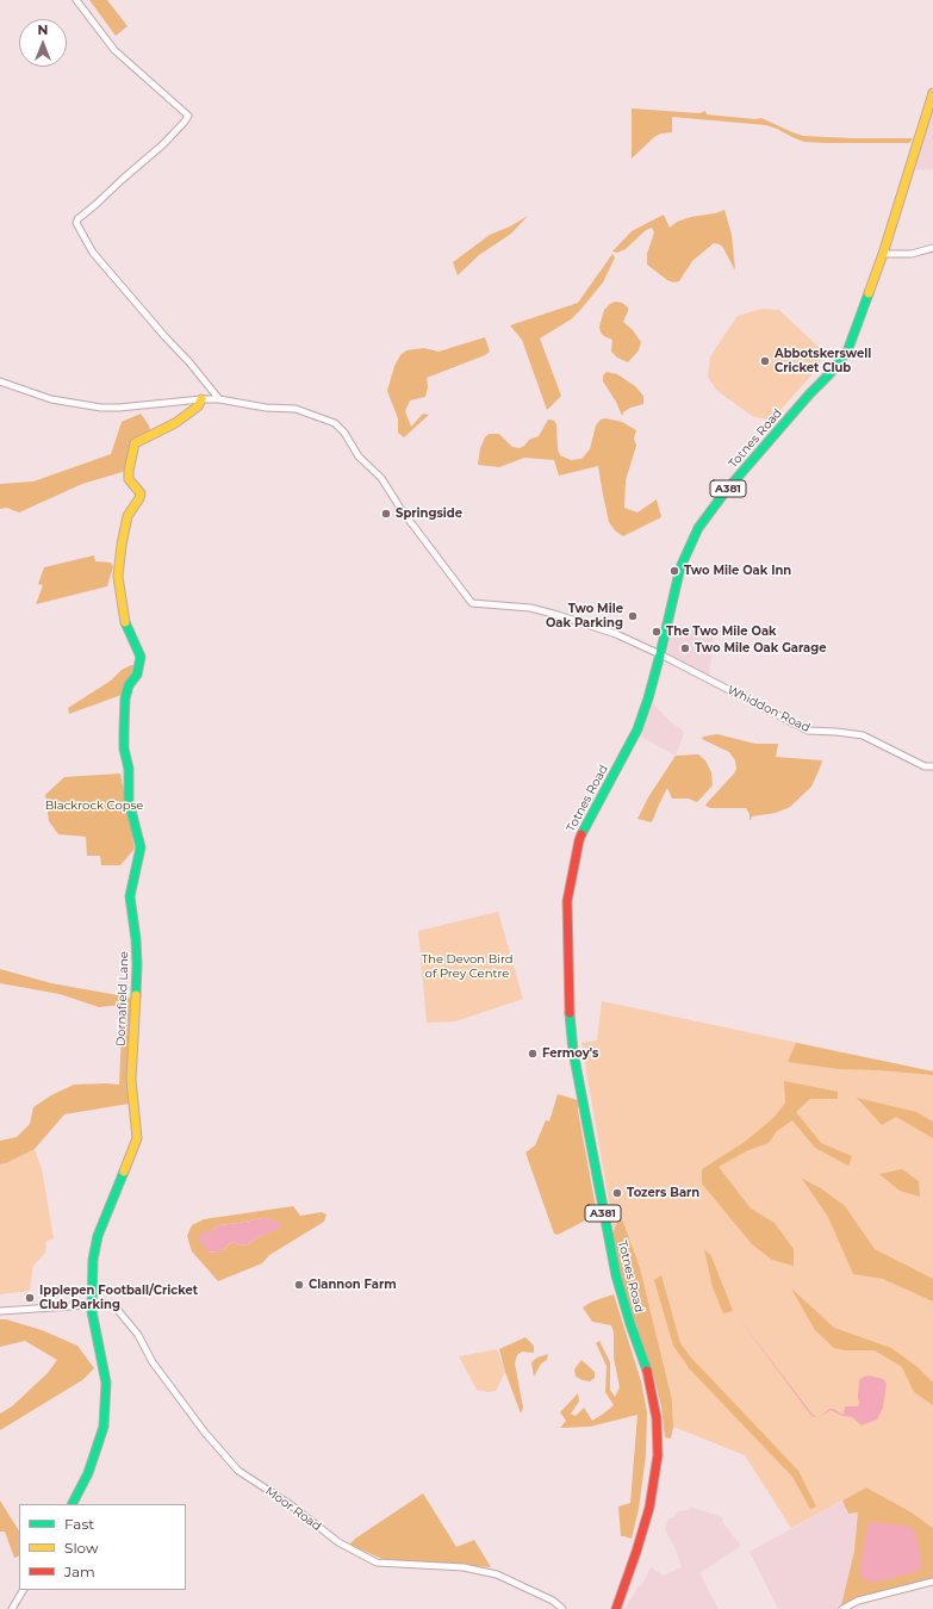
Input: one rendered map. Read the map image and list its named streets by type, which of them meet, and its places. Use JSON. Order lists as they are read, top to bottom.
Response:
{
  "streets": {
    "main road": ["Totnes Road", "A381", "Dornafield Lane"],
    "street": ["Whiddon Road", "Moor Road"]
  },
  "crossings": [
    ["Totnes Road", "Whiddon Road"],
    ["Whiddon Road", "Dornafield Lane"],
    ["Dornafield Lane", "Moor Road"]
  ],
  "parks": ["Blackrock Copse", "The Devon Bird of Prey Centre"],
  "places": [
    "Abbotskerswell Cricket Club",
    "Springside",
    "Two Mile Oak Inn",
    "Two Mile Oak Parking",
    "The Two Mile Oak",
    "Two Mile Oak Garage",
    "Fermoy's",
    "Tozers Barn",
    "Clannon Farm",
    "Ipplepen Football/Cricket Club Parking"
  ],
  "legend": ["Fast", "Slow", "Jam"],
  "north": "top"
}
